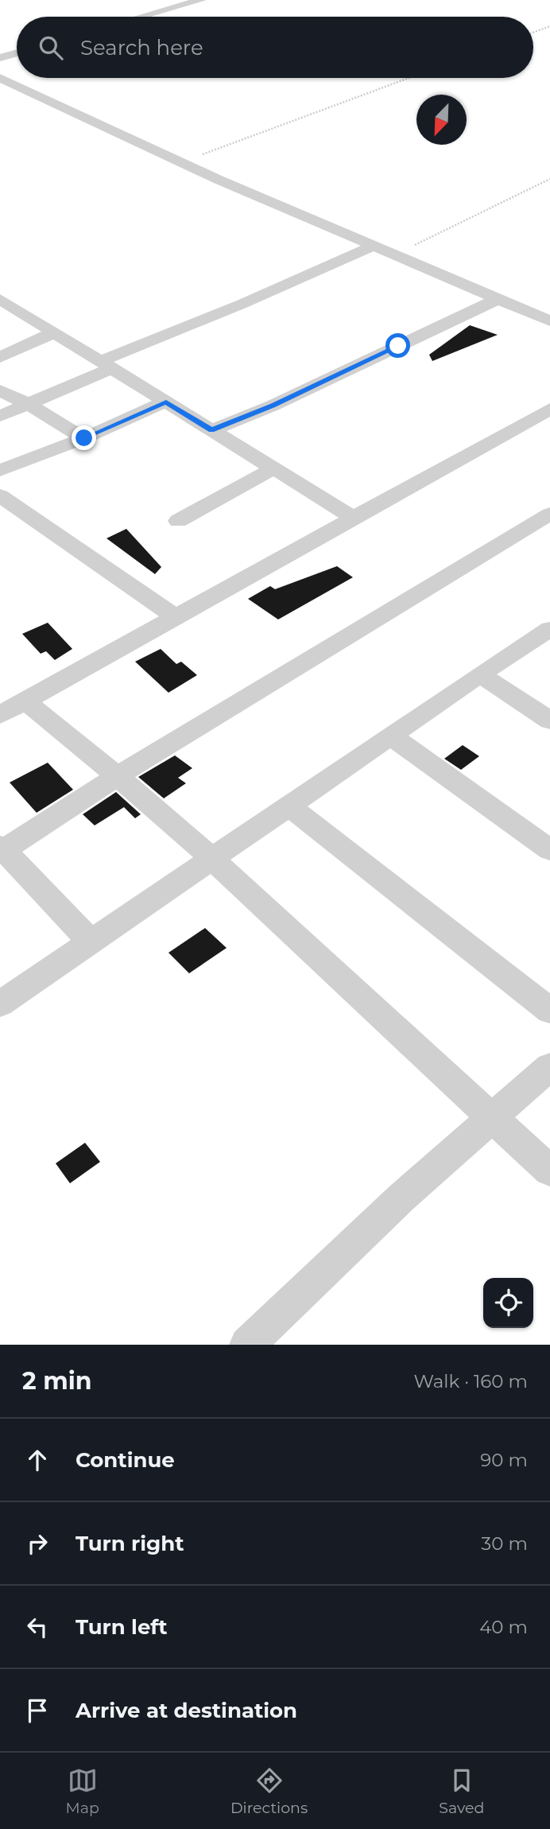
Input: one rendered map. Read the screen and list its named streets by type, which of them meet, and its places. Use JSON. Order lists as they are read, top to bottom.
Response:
{
  "north": "bottom left",
  "page": {
    "search": "Search here",
    "heading": ["2 min", "Walk · 160 m"],
    "list": [
      ["Continue", "90 m"],
      ["Turn right", "30 m"],
      ["Turn left", "40 m"],
      "Arrive at destination"
    ],
    "nav": ["Map", "Directions", "Saved"]
  }
}
